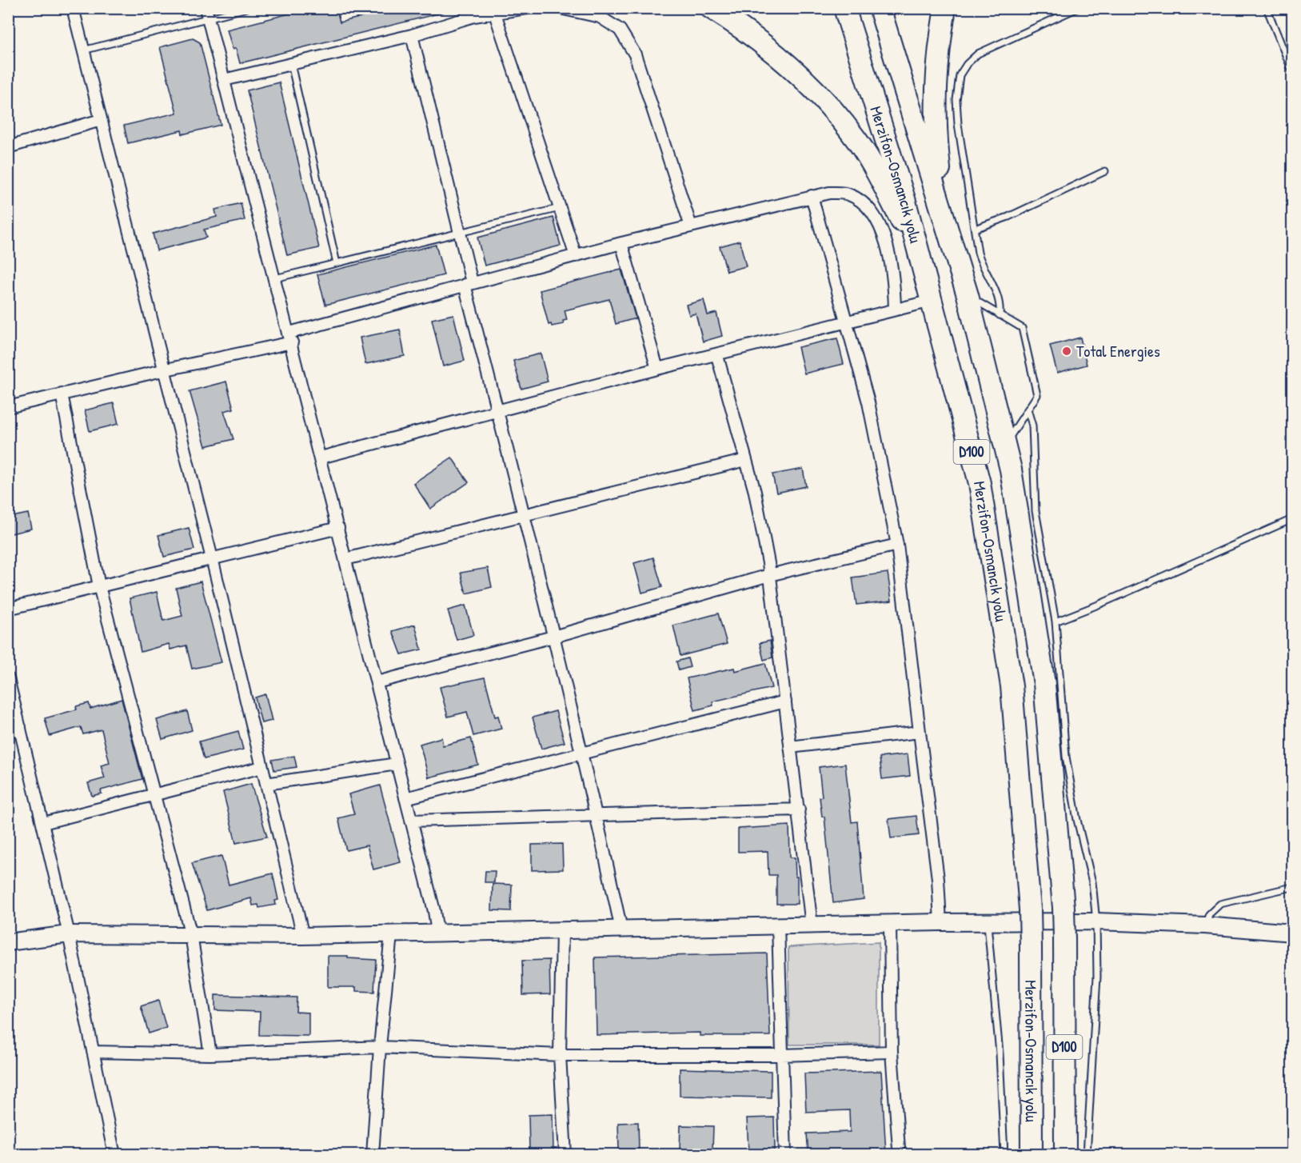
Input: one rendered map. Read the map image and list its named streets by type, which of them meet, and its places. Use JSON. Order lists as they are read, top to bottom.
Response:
{
  "streets": {
    "highway": ["Merzifon-Osmancık yolu", "D100"]
  },
  "places": ["Total Energies"]
}
